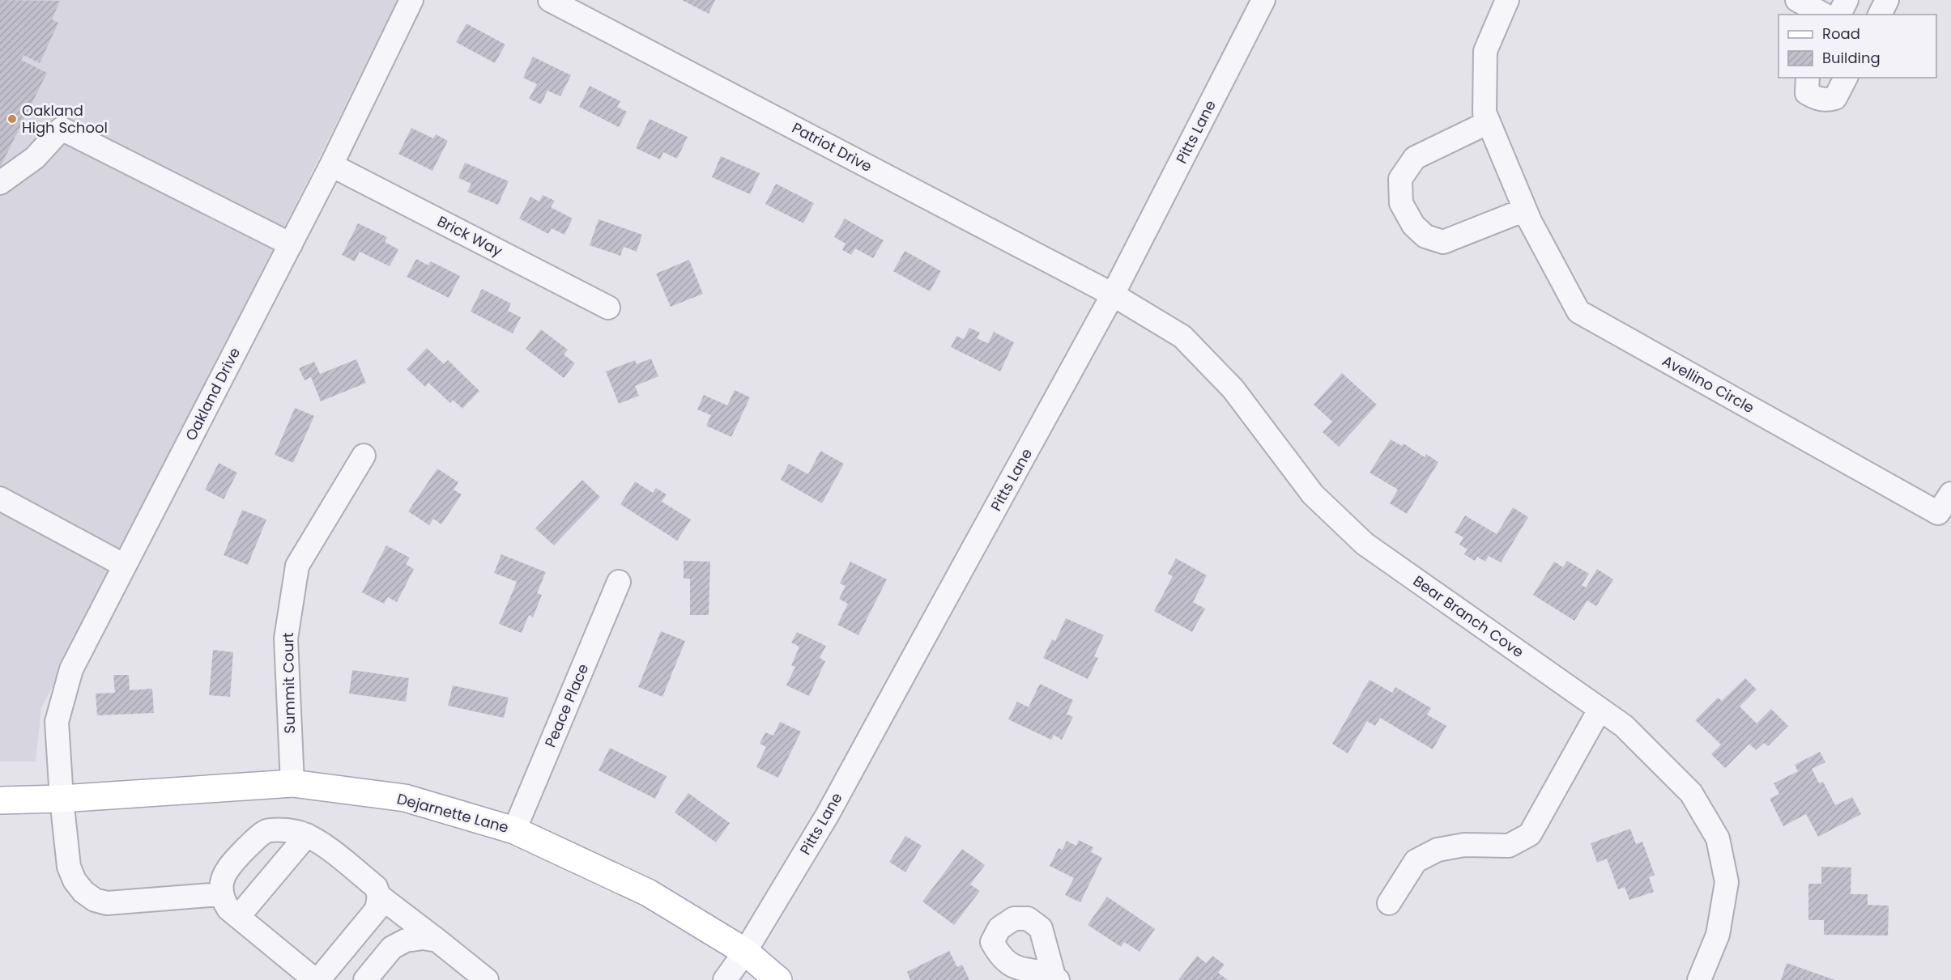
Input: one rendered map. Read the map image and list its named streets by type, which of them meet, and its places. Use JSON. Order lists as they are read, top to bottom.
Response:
{
  "streets": {
    "main road": ["Dejarnette Lane"],
    "street": [
      "Pitts Lane",
      "Patriot Drive",
      "Brick Way",
      "Avellino Circle",
      "Oakland Drive",
      "Bear Branch Cove",
      "Summit Court",
      "Peace Place"
    ]
  },
  "crossings": [
    ["Pitts Lane", "Patriot Drive"],
    ["Pitts Lane", "Bear Branch Cove"],
    ["Pitts Lane", "Dejarnette Lane"],
    ["Patriot Drive", "Bear Branch Cove"],
    ["Brick Way", "Oakland Drive"],
    ["Oakland Drive", "Dejarnette Lane"],
    ["Summit Court", "Dejarnette Lane"],
    ["Peace Place", "Dejarnette Lane"]
  ],
  "places": ["Oakland High School"],
  "legend": ["Road", "Building"]
}
